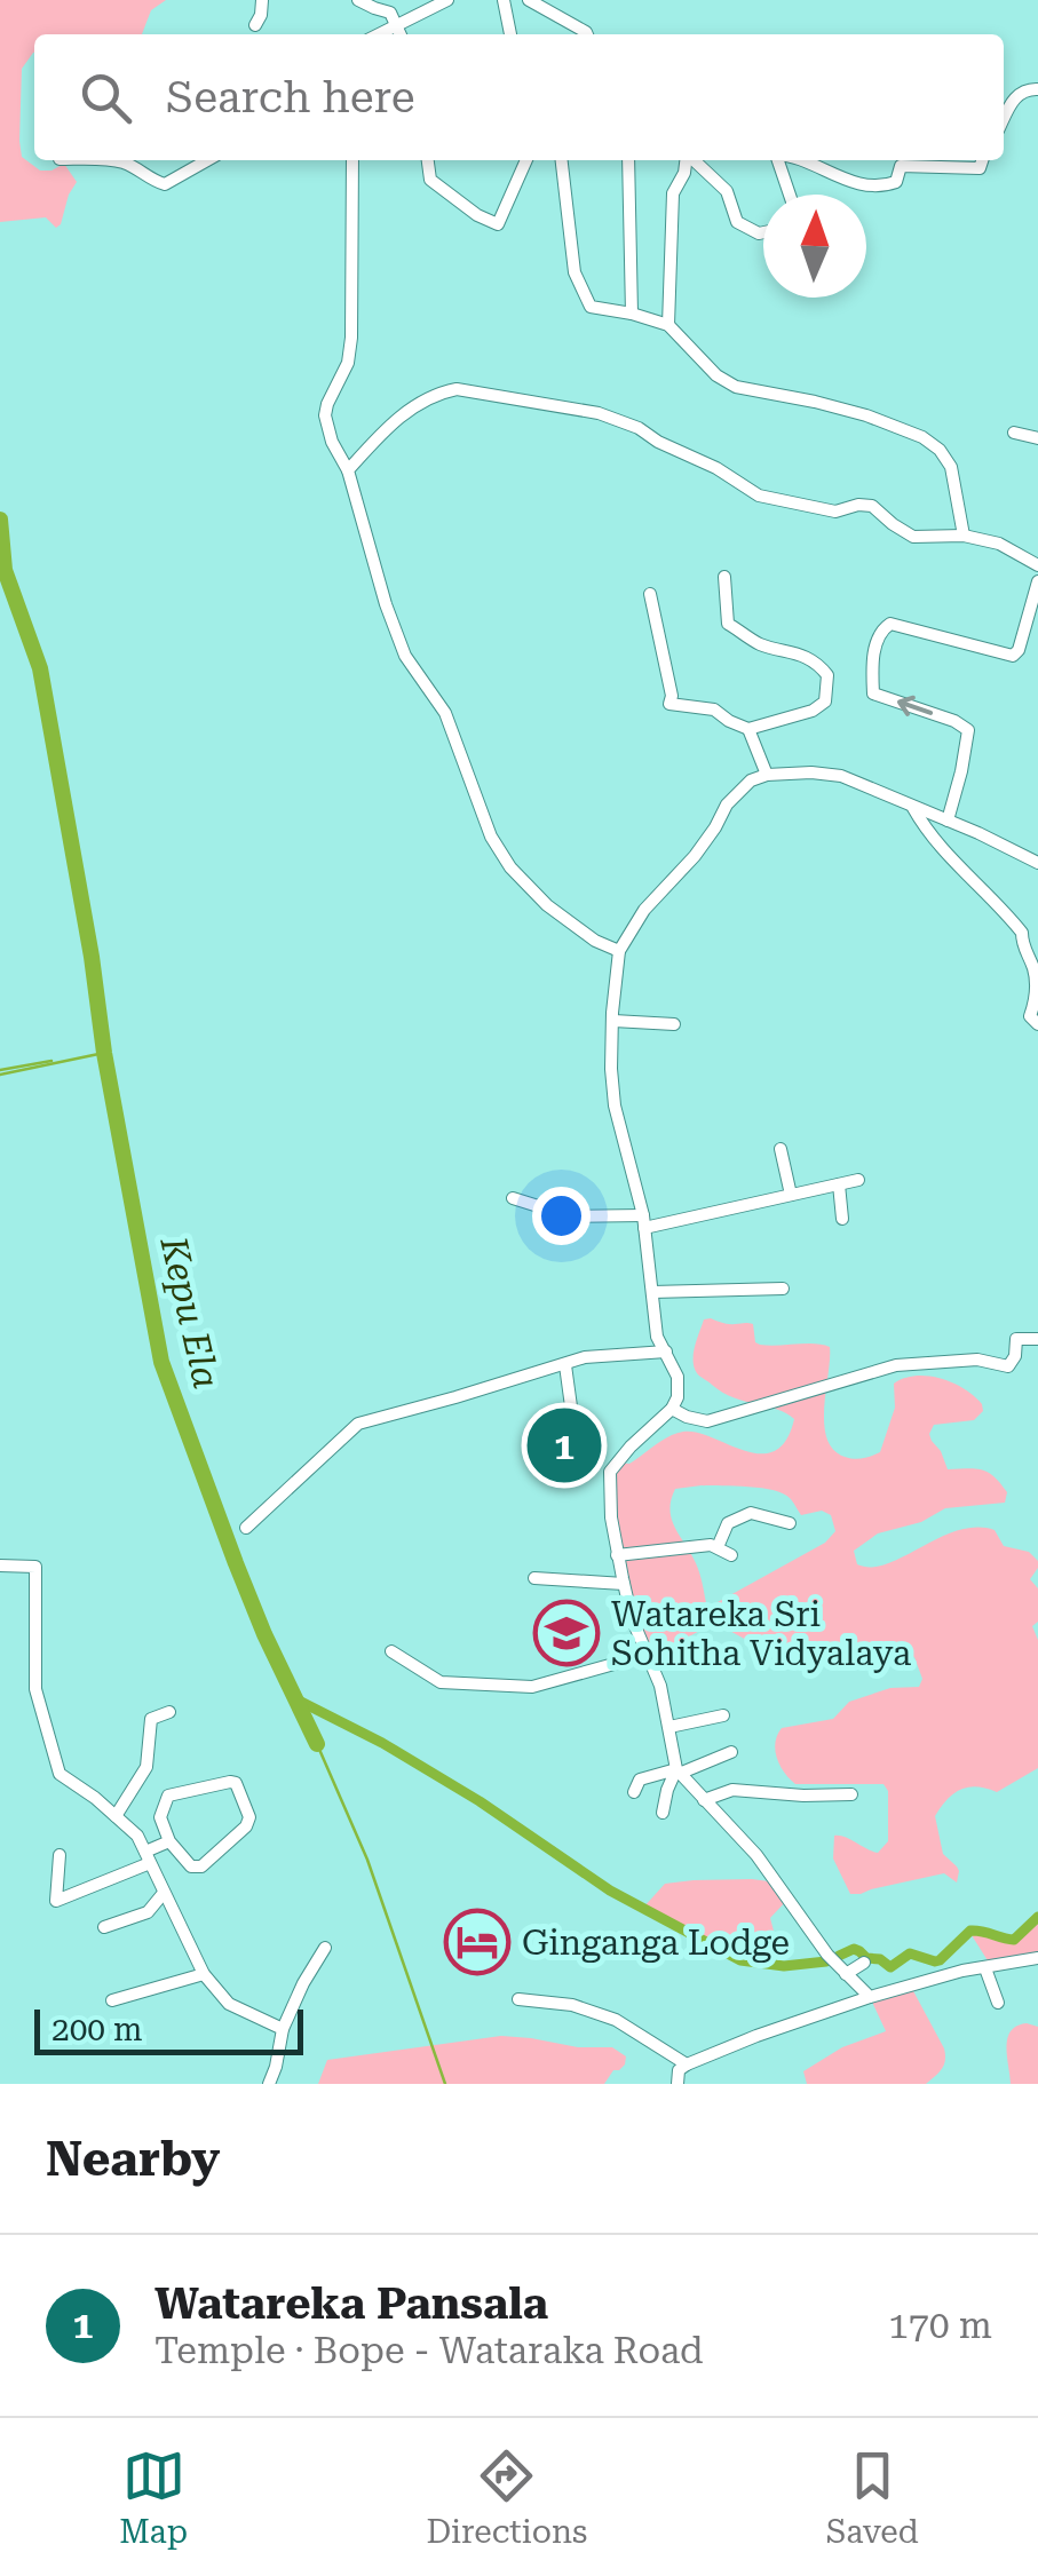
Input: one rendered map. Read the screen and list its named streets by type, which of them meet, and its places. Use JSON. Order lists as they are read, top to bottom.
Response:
{
  "water": ["Kepu Ela"],
  "places": {
    "school or university": ["Watareka Sri Sohitha Vidyalaya"],
    "hotel": ["Ginganga Lodge"]
  },
  "scale_bar": "200 m",
  "north": "top",
  "page": {
    "search": "Search here",
    "pins": "1",
    "scale": "200 m",
    "heading": "Nearby",
    "list": [
      {
        "mark": "1",
        "name": "Watareka Pansala",
        "note": "Temple · Bope - Wataraka Road",
        "value": "170 m"
      }
    ],
    "nav": ["Map", "Directions", "Saved"]
  }
}
